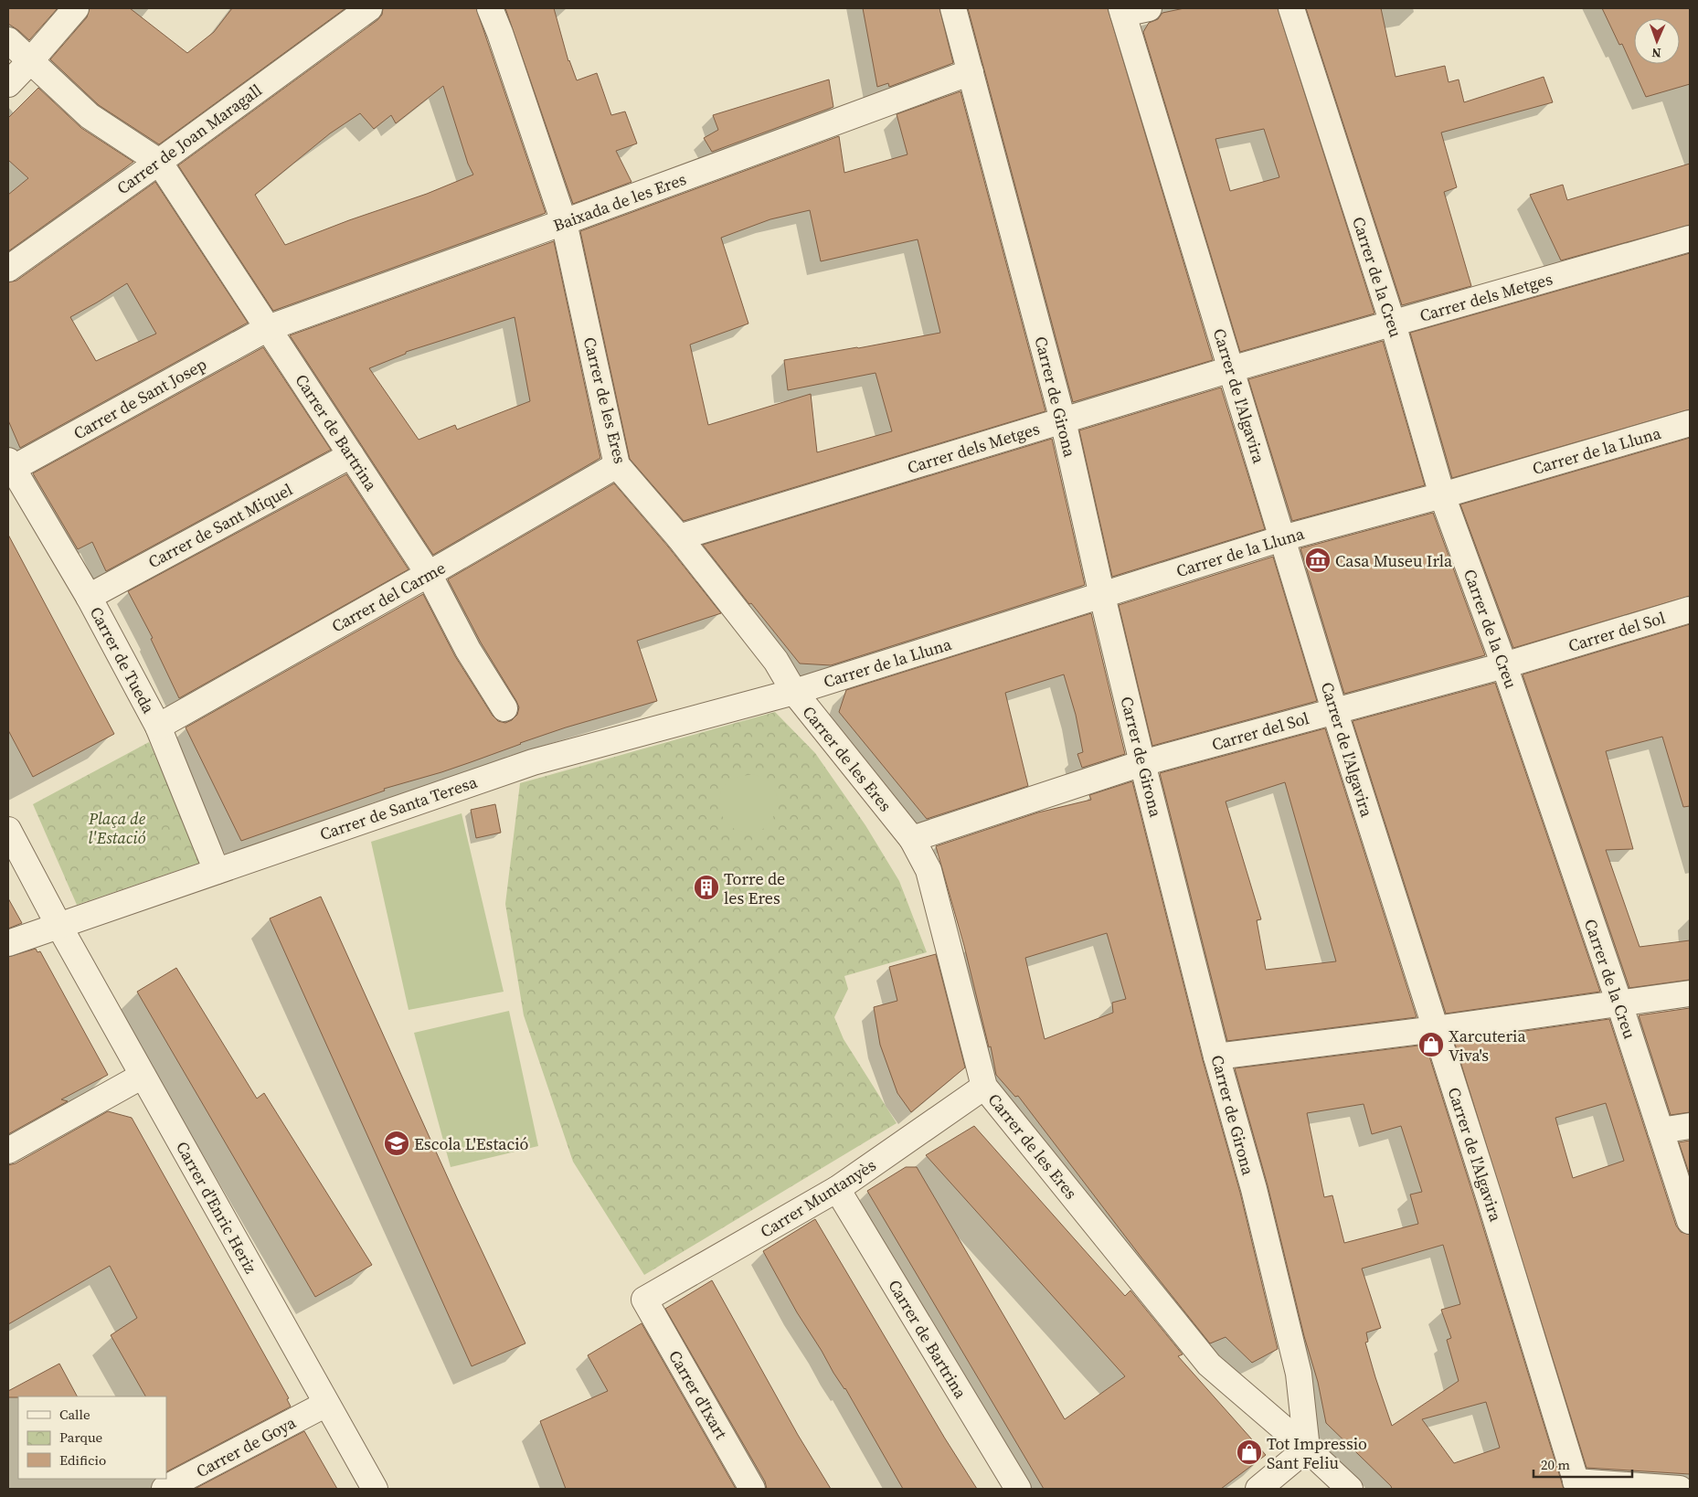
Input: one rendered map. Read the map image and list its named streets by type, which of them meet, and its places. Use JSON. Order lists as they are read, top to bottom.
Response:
{
  "streets": {
    "street": [
      "Carrer de Joan Maragall",
      "Baixada de les Eres",
      "Carrer de la Creu",
      "Carrer dels Metges",
      "Carrer de l'Algavira",
      "Carrer de Girona",
      "Carrer de Sant Josep",
      "Carrer de les Eres",
      "Carrer de Bartrina",
      "Carrer de la Lluna",
      "Carrer de Sant Miquel",
      "Carrer del Carme",
      "Carrer del Sol",
      "Carrer de Tueda",
      "Carrer de Santa Teresa",
      "Carrer Muntanyès",
      "Carrer d'Enric Heriz",
      "Carrer d'Ixart",
      "Carrer de Goya"
    ]
  },
  "crossings": [
    ["Carrer de Joan Maragall", "Carrer de Bartrina"],
    ["Baixada de les Eres", "Carrer de Girona"],
    ["Baixada de les Eres", "Carrer de Sant Josep"],
    ["Baixada de les Eres", "Carrer de les Eres"],
    ["Baixada de les Eres", "Carrer de Bartrina"],
    ["Carrer de la Creu", "Carrer dels Metges"],
    ["Carrer de la Creu", "Carrer de la Lluna"],
    ["Carrer de la Creu", "Carrer del Sol"],
    ["Carrer dels Metges", "Carrer de l'Algavira"],
    ["Carrer dels Metges", "Carrer de Girona"],
    ["Carrer dels Metges", "Carrer de les Eres"],
    ["Carrer de l'Algavira", "Carrer de la Lluna"],
    ["Carrer de l'Algavira", "Carrer del Sol"],
    ["Carrer de Girona", "Carrer de les Eres"],
    ["Carrer de Girona", "Carrer de la Lluna"],
    ["Carrer de Girona", "Carrer del Sol"],
    ["Carrer de Sant Josep", "Carrer de Bartrina"],
    ["Carrer de Sant Josep", "Carrer de Tueda"],
    ["Carrer de les Eres", "Carrer de la Lluna"],
    ["Carrer de les Eres", "Carrer del Carme"],
    ["Carrer de les Eres", "Carrer del Sol"],
    ["Carrer de les Eres", "Carrer de Santa Teresa"],
    ["Carrer de les Eres", "Carrer Muntanyès"],
    ["Carrer de Bartrina", "Carrer de Sant Miquel"],
    ["Carrer de Bartrina", "Carrer del Carme"],
    ["Carrer de Bartrina", "Carrer Muntanyès"],
    ["Carrer de la Lluna", "Carrer de Santa Teresa"],
    ["Carrer de Sant Miquel", "Carrer de Tueda"],
    ["Carrer del Carme", "Carrer de Tueda"],
    ["Carrer de Tueda", "Carrer de Santa Teresa"],
    ["Carrer de Santa Teresa", "Carrer d'Enric Heriz"],
    ["Carrer Muntanyès", "Carrer d'Ixart"],
    ["Carrer d'Enric Heriz", "Carrer de Goya"]
  ],
  "parks": ["Plaça de l'Estació"],
  "places": {
    "museum": ["Casa Museu Irla"],
    "building": ["Torre de les Eres"],
    "shop": ["Xarcuteria Viva's", "Tot Impressio Sant Feliu"],
    "school or university": ["Escola L'Estació"]
  },
  "legend": ["Calle", "Parque", "Edificio"],
  "scale_bar": "20 m",
  "north": "bottom"
}
